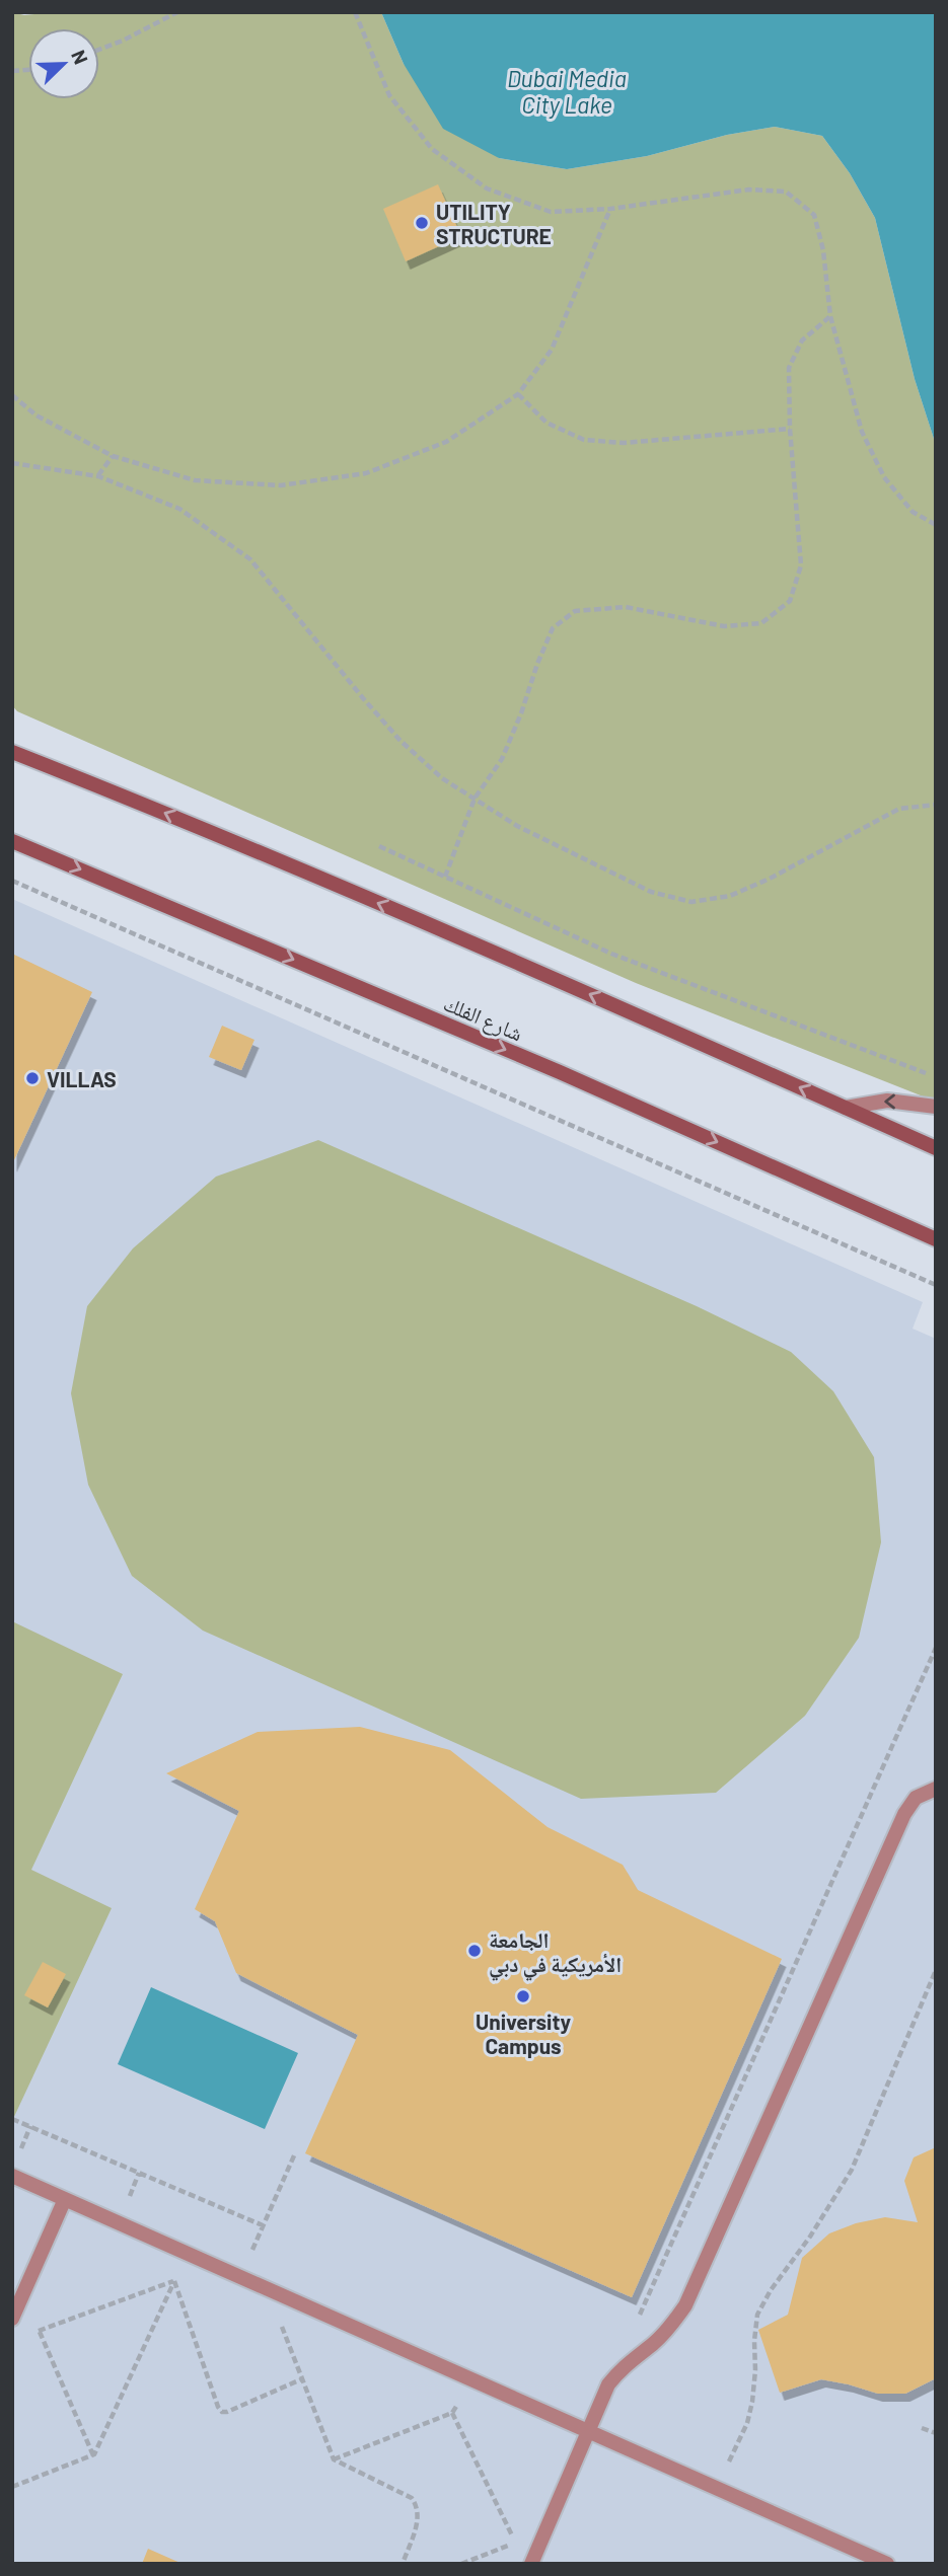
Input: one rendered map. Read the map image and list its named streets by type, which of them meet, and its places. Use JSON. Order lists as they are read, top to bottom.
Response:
{
  "streets": {
    "street": ["شارع الفلك"]
  },
  "water": ["Dubai Media City Lake"],
  "places": [
    "UTILITY STRUCTURE",
    "VILLAS",
    "الجامعة الأمريكية في دبي",
    "University Campus"
  ],
  "north": "top right"
}
